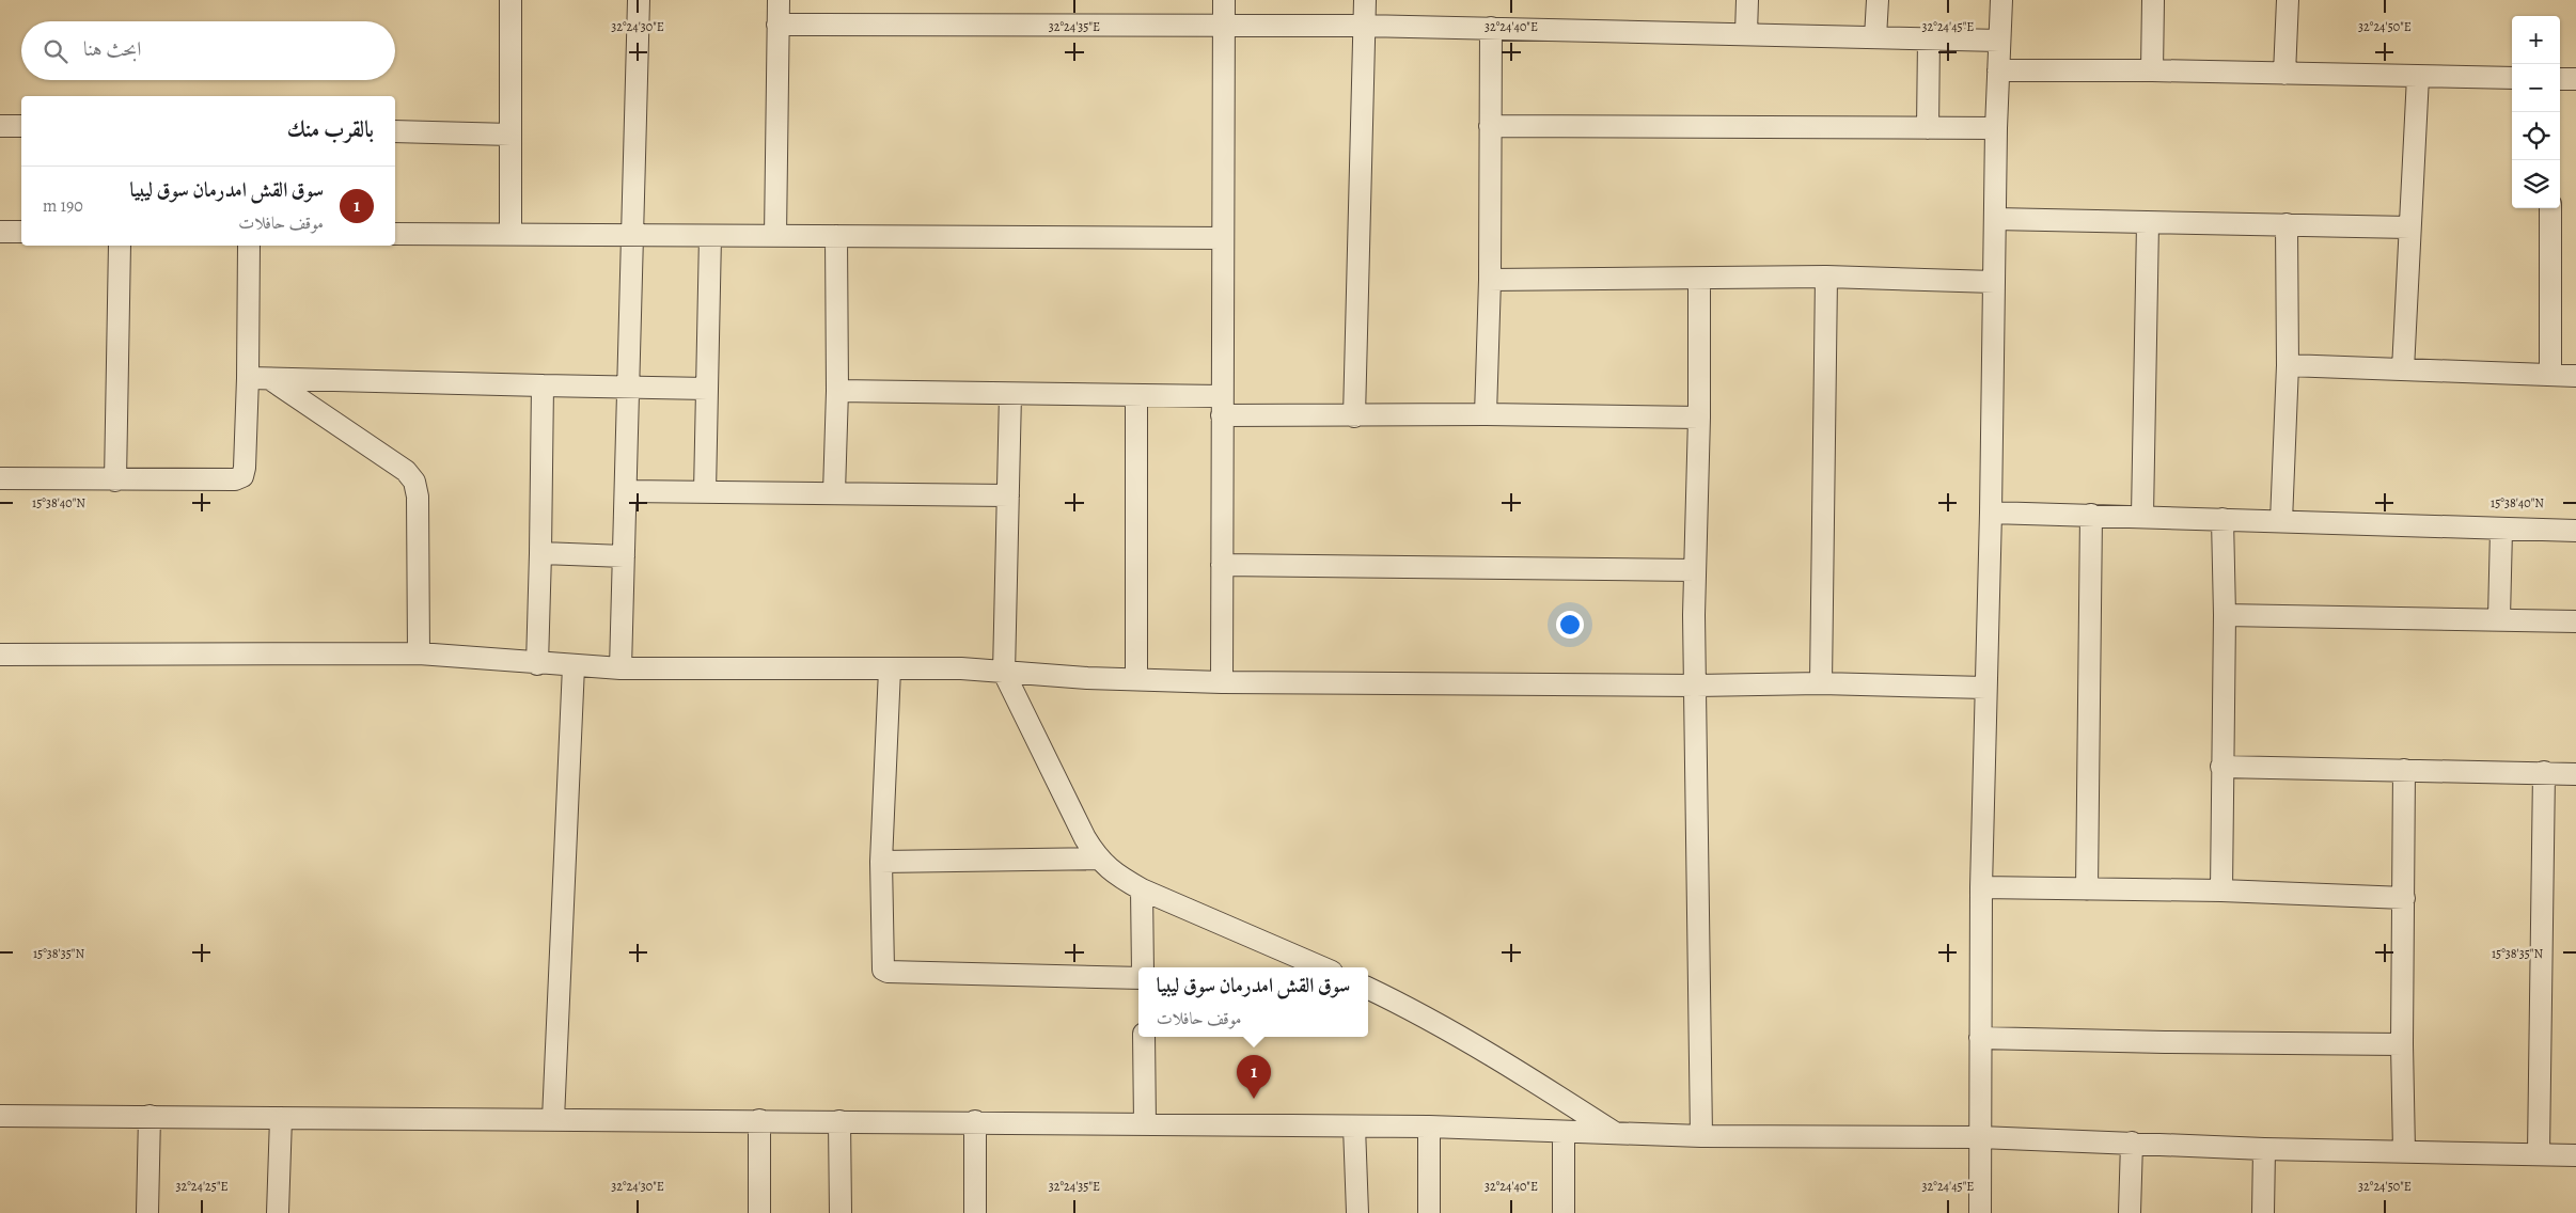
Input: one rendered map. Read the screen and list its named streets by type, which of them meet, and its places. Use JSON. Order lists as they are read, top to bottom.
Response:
{
  "page": {
    "map_buttons": ["+", "−"],
    "search": "ابحث هنا",
    "heading": "بالقرب منك",
    "list": [
      {
        "mark": "1",
        "name": "سوق القش امدرمان سوق ليبيا",
        "note": "موقف حافلات",
        "value": "190 m"
      }
    ],
    "popup": ["سوق القش امدرمان سوق ليبيا", "موقف حافلات"],
    "pins": "1"
  },
  "coordinates": [
    "32°24'30\"E",
    "32°24'35\"E",
    "32°24'40\"E",
    "32°24'45\"E",
    "32°24'50\"E",
    "15°38'40\"N",
    "15°38'35\"N",
    "32°24'25\"E"
  ]
}
